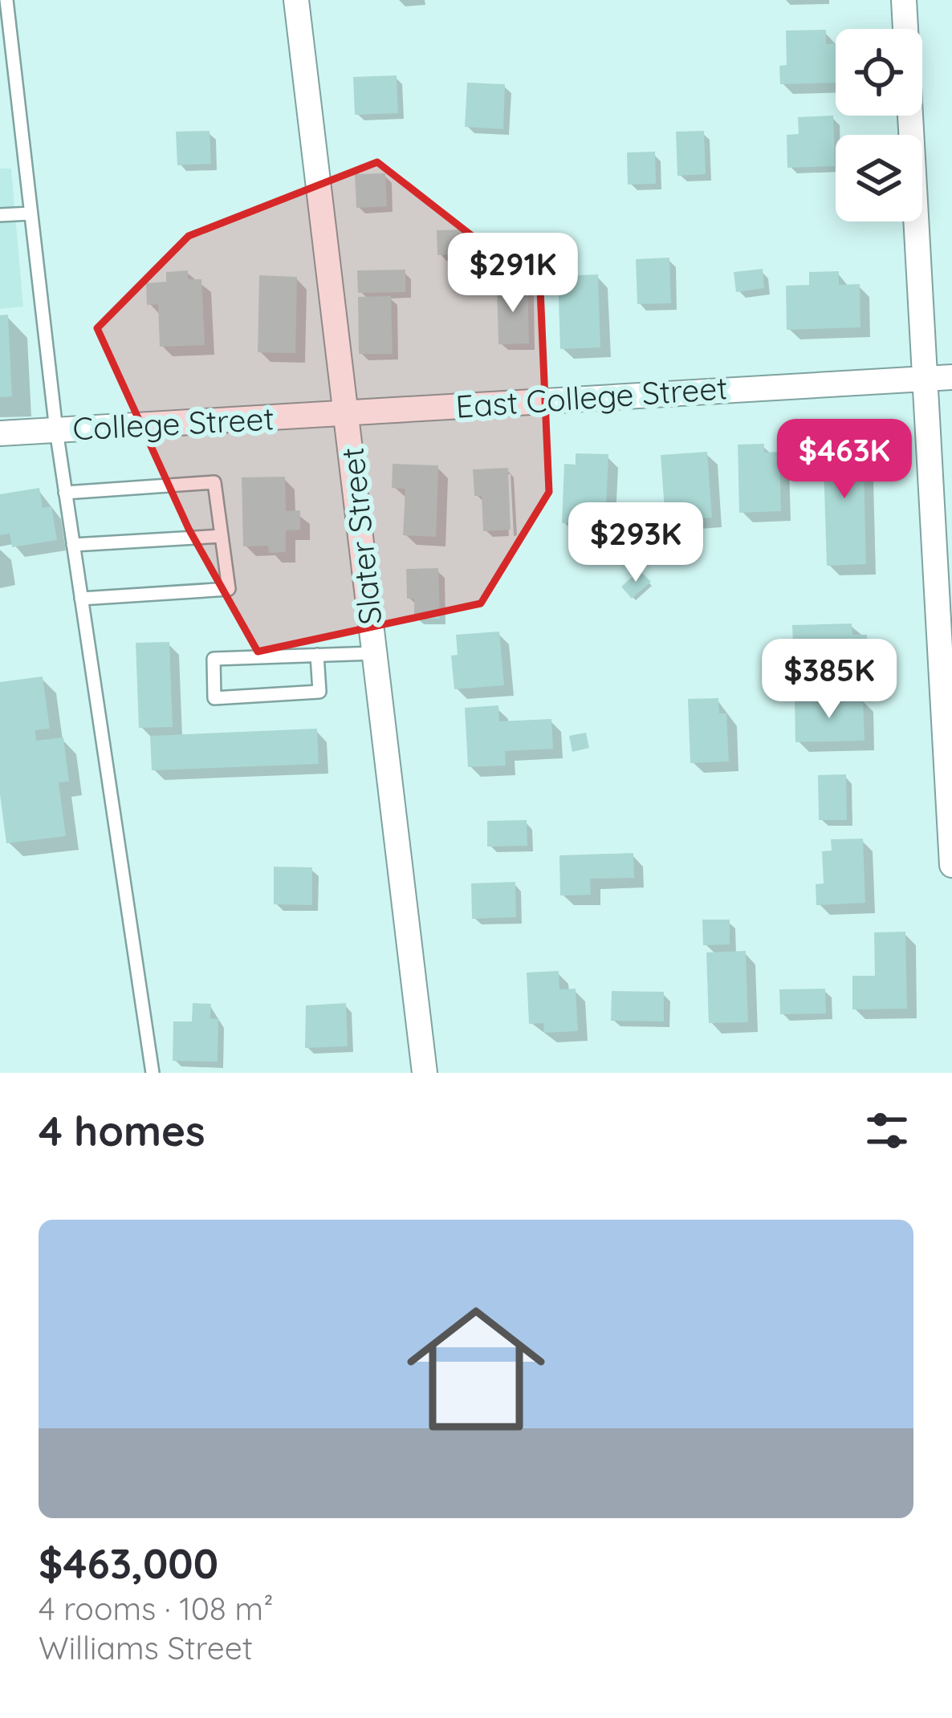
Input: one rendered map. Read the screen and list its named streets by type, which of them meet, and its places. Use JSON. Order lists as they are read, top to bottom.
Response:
{
  "streets": {
    "street": ["East College Street", "College Street", "Slater Street"]
  },
  "crossings": [
    ["East College Street", "College Street"],
    ["East College Street", "Slater Street"],
    ["College Street", "Slater Street"]
  ],
  "page": {
    "price": [
      "$291K",
      "$463K",
      "$293K",
      "$385K"
    ],
    "heading": "4 homes",
    "list": [
      {
        "name": "$463,000",
        "note": "4 rooms · 108 m² · Williams Street"
      }
    ]
  }
}
